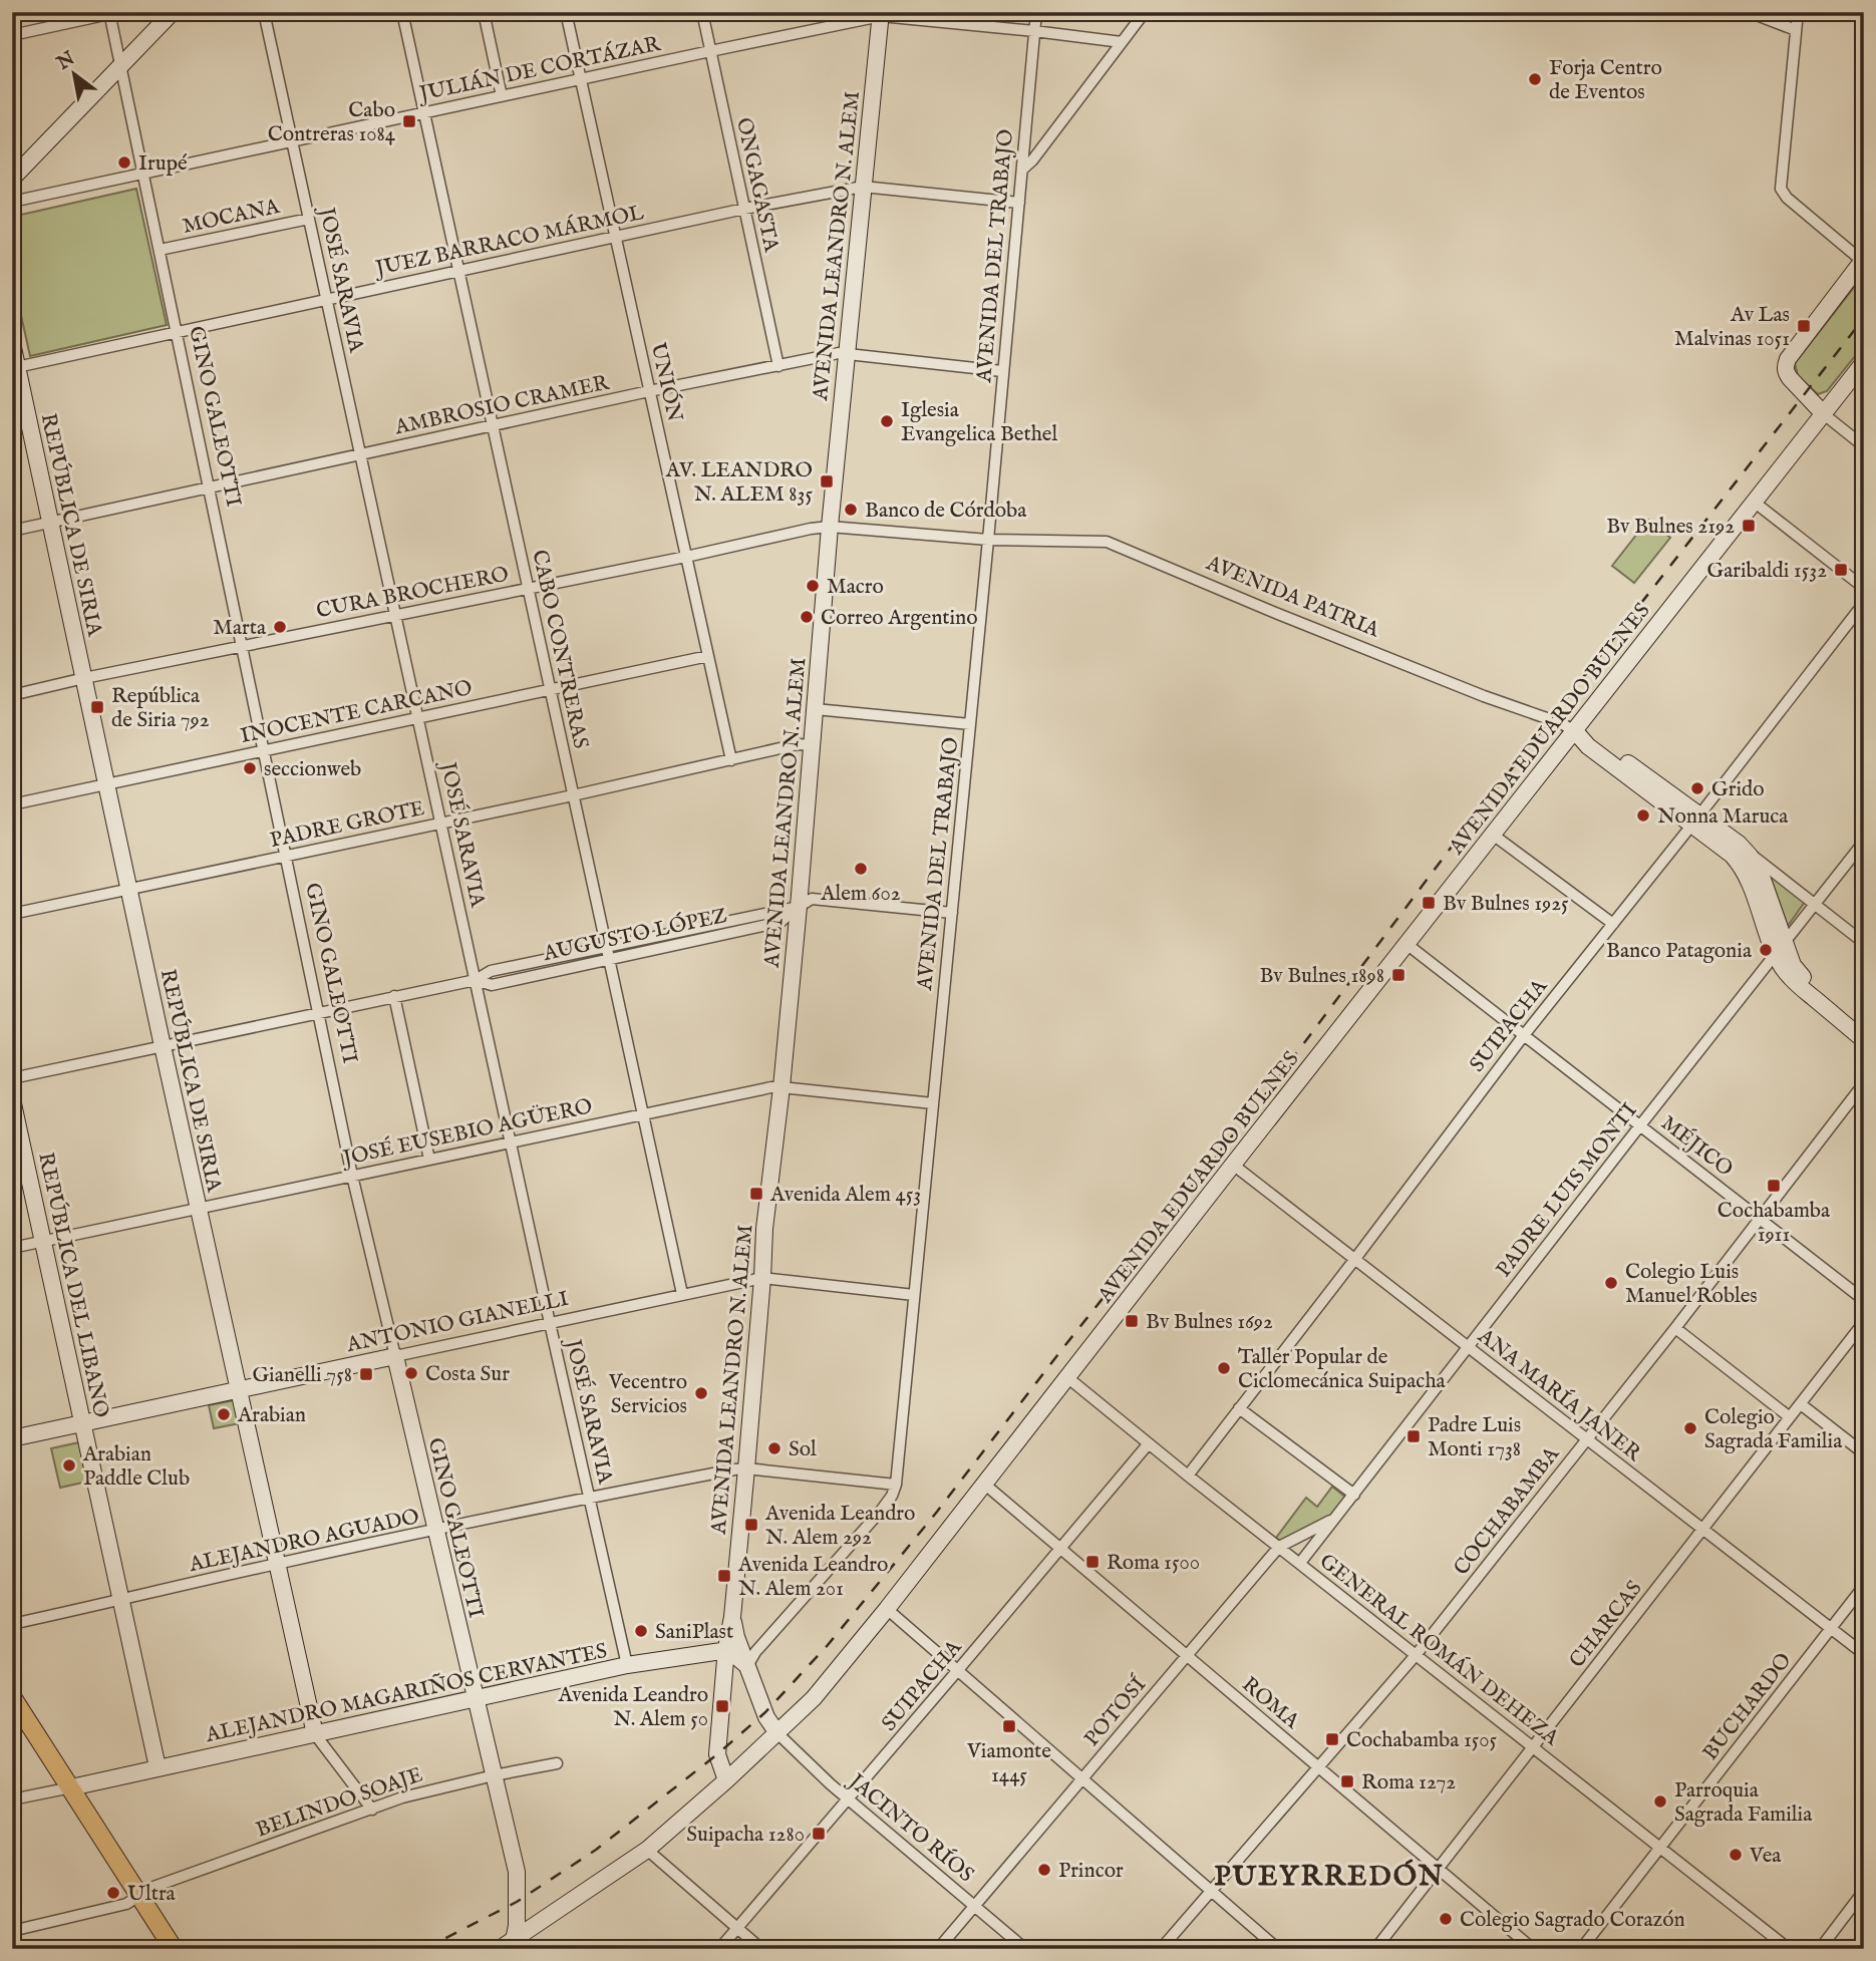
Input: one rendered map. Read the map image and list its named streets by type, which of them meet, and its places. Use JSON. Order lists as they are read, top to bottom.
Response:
{
  "streets": {
    "main road": [
      "AVENIDA LEANDRO N. ALEM",
      "GINO GALEOTTI",
      "REPÚBLICA DE SIRIA",
      "AVENIDA PATRIA",
      "AVENIDA EDUARDO BULNES",
      "REPÚBLICA DEL LIBANO",
      "ANTONIO GIANELLI",
      "ALEJANDRO MAGARIÑOS CERVANTES"
    ],
    "street": [
      "JULIÁN DE CORTÁZAR",
      "ONGAGASTA",
      "MOCANA",
      "JUEZ BARRACO MÁRMOL",
      "AVENIDA DEL TRABAJO",
      "JOSÉ SARAVIA",
      "UNIÓN",
      "AMBROSIO CRAMER",
      "CURA BROCHERO",
      "CABO CONTRERAS",
      "INOCENTE CARCANO",
      "PADRE GROTE",
      "AUGUSTO LÓPEZ",
      "SUIPACHA",
      "JOSÉ EUSEBIO AGÜERO",
      "MÉJICO",
      "PADRE LUIS MONTI",
      "ANA MARÍA JANER",
      "COCHABAMBA",
      "ALEJANDRO AGUADO",
      "CHARCAS",
      "GENERAL ROMÁN DEHEZA",
      "ROMA",
      "BUCHARDO",
      "POTOSÍ",
      "BELINDO SOAJE",
      "JACINTO RÍOS"
    ]
  },
  "crossings": [
    ["JULIÁN DE CORTÁZAR", "ONGAGASTA"],
    ["JULIÁN DE CORTÁZAR", "AVENIDA LEANDRO N. ALEM"],
    ["JULIÁN DE CORTÁZAR", "AVENIDA DEL TRABAJO"],
    ["JULIÁN DE CORTÁZAR", "JOSÉ SARAVIA"],
    ["JULIÁN DE CORTÁZAR", "UNIÓN"],
    ["JULIÁN DE CORTÁZAR", "GINO GALEOTTI"],
    ["JULIÁN DE CORTÁZAR", "CABO CONTRERAS"],
    ["ONGAGASTA", "JUEZ BARRACO MÁRMOL"],
    ["ONGAGASTA", "AMBROSIO CRAMER"],
    ["MOCANA", "JOSÉ SARAVIA"],
    ["MOCANA", "GINO GALEOTTI"],
    ["JUEZ BARRACO MÁRMOL", "AVENIDA LEANDRO N. ALEM"],
    ["JUEZ BARRACO MÁRMOL", "AVENIDA DEL TRABAJO"],
    ["JUEZ BARRACO MÁRMOL", "JOSÉ SARAVIA"],
    ["JUEZ BARRACO MÁRMOL", "UNIÓN"],
    ["JUEZ BARRACO MÁRMOL", "GINO GALEOTTI"],
    ["JUEZ BARRACO MÁRMOL", "REPÚBLICA DE SIRIA"],
    ["JUEZ BARRACO MÁRMOL", "CABO CONTRERAS"],
    ["AVENIDA LEANDRO N. ALEM", "AVENIDA DEL TRABAJO"],
    ["AVENIDA LEANDRO N. ALEM", "AMBROSIO CRAMER"],
    ["AVENIDA LEANDRO N. ALEM", "CURA BROCHERO"],
    ["AVENIDA LEANDRO N. ALEM", "AVENIDA EDUARDO BULNES"],
    ["AVENIDA LEANDRO N. ALEM", "PADRE GROTE"],
    ["AVENIDA LEANDRO N. ALEM", "AUGUSTO LÓPEZ"],
    ["AVENIDA LEANDRO N. ALEM", "JOSÉ EUSEBIO AGÜERO"],
    ["AVENIDA LEANDRO N. ALEM", "ANTONIO GIANELLI"],
    ["AVENIDA LEANDRO N. ALEM", "ALEJANDRO AGUADO"],
    ["AVENIDA LEANDRO N. ALEM", "ALEJANDRO MAGARIÑOS CERVANTES"],
    ["AVENIDA LEANDRO N. ALEM", "JACINTO RÍOS"],
    ["AVENIDA DEL TRABAJO", "AMBROSIO CRAMER"],
    ["AVENIDA DEL TRABAJO", "CURA BROCHERO"],
    ["AVENIDA DEL TRABAJO", "AVENIDA PATRIA"],
    ["AVENIDA DEL TRABAJO", "AUGUSTO LÓPEZ"],
    ["AVENIDA DEL TRABAJO", "JOSÉ EUSEBIO AGÜERO"],
    ["AVENIDA DEL TRABAJO", "ANTONIO GIANELLI"],
    ["AVENIDA DEL TRABAJO", "ALEJANDRO AGUADO"],
    ["JOSÉ SARAVIA", "AMBROSIO CRAMER"],
    ["JOSÉ SARAVIA", "CURA BROCHERO"],
    ["JOSÉ SARAVIA", "INOCENTE CARCANO"],
    ["JOSÉ SARAVIA", "PADRE GROTE"],
    ["JOSÉ SARAVIA", "AUGUSTO LÓPEZ"],
    ["JOSÉ SARAVIA", "JOSÉ EUSEBIO AGÜERO"],
    ["JOSÉ SARAVIA", "ANTONIO GIANELLI"],
    ["JOSÉ SARAVIA", "ALEJANDRO AGUADO"],
    ["JOSÉ SARAVIA", "ALEJANDRO MAGARIÑOS CERVANTES"],
    ["UNIÓN", "AMBROSIO CRAMER"],
    ["UNIÓN", "CURA BROCHERO"],
    ["UNIÓN", "INOCENTE CARCANO"],
    ["UNIÓN", "PADRE GROTE"],
    ["AMBROSIO CRAMER", "GINO GALEOTTI"],
    ["AMBROSIO CRAMER", "REPÚBLICA DE SIRIA"],
    ["AMBROSIO CRAMER", "CABO CONTRERAS"],
    ["GINO GALEOTTI", "CURA BROCHERO"],
    ["GINO GALEOTTI", "INOCENTE CARCANO"],
    ["GINO GALEOTTI", "AVENIDA EDUARDO BULNES"],
    ["GINO GALEOTTI", "PADRE GROTE"],
    ["GINO GALEOTTI", "AUGUSTO LÓPEZ"],
    ["GINO GALEOTTI", "JOSÉ EUSEBIO AGÜERO"],
    ["GINO GALEOTTI", "ANTONIO GIANELLI"],
    ["GINO GALEOTTI", "ALEJANDRO AGUADO"],
    ["GINO GALEOTTI", "ALEJANDRO MAGARIÑOS CERVANTES"],
    ["GINO GALEOTTI", "BELINDO SOAJE"],
    ["REPÚBLICA DE SIRIA", "CURA BROCHERO"],
    ["REPÚBLICA DE SIRIA", "INOCENTE CARCANO"],
    ["REPÚBLICA DE SIRIA", "PADRE GROTE"],
    ["REPÚBLICA DE SIRIA", "AUGUSTO LÓPEZ"],
    ["REPÚBLICA DE SIRIA", "JOSÉ EUSEBIO AGÜERO"],
    ["REPÚBLICA DE SIRIA", "ANTONIO GIANELLI"],
    ["REPÚBLICA DE SIRIA", "ALEJANDRO AGUADO"],
    ["REPÚBLICA DE SIRIA", "ALEJANDRO MAGARIÑOS CERVANTES"],
    ["REPÚBLICA DE SIRIA", "BELINDO SOAJE"],
    ["CURA BROCHERO", "AVENIDA PATRIA"],
    ["CURA BROCHERO", "CABO CONTRERAS"],
    ["AVENIDA PATRIA", "AVENIDA EDUARDO BULNES"],
    ["AVENIDA PATRIA", "SUIPACHA"],
    ["AVENIDA PATRIA", "PADRE LUIS MONTI"],
    ["CABO CONTRERAS", "INOCENTE CARCANO"],
    ["CABO CONTRERAS", "PADRE GROTE"],
    ["CABO CONTRERAS", "AUGUSTO LÓPEZ"],
    ["CABO CONTRERAS", "JOSÉ EUSEBIO AGÜERO"],
    ["CABO CONTRERAS", "ANTONIO GIANELLI"],
    ["AVENIDA EDUARDO BULNES", "MÉJICO"],
    ["AVENIDA EDUARDO BULNES", "ANA MARÍA JANER"],
    ["AVENIDA EDUARDO BULNES", "GENERAL ROMÁN DEHEZA"],
    ["AVENIDA EDUARDO BULNES", "ROMA"],
    ["AVENIDA EDUARDO BULNES", "JACINTO RÍOS"],
    ["SUIPACHA", "MÉJICO"],
    ["SUIPACHA", "ANA MARÍA JANER"],
    ["SUIPACHA", "GENERAL ROMÁN DEHEZA"],
    ["SUIPACHA", "ROMA"],
    ["SUIPACHA", "JACINTO RÍOS"],
    ["JOSÉ EUSEBIO AGÜERO", "REPÚBLICA DEL LIBANO"],
    ["MÉJICO", "PADRE LUIS MONTI"],
    ["MÉJICO", "COCHABAMBA"],
    ["PADRE LUIS MONTI", "ANA MARÍA JANER"],
    ["PADRE LUIS MONTI", "GENERAL ROMÁN DEHEZA"],
    ["PADRE LUIS MONTI", "POTOSÍ"],
    ["REPÚBLICA DEL LIBANO", "ANTONIO GIANELLI"],
    ["REPÚBLICA DEL LIBANO", "ALEJANDRO AGUADO"],
    ["REPÚBLICA DEL LIBANO", "ALEJANDRO MAGARIÑOS CERVANTES"],
    ["ANA MARÍA JANER", "COCHABAMBA"],
    ["ANA MARÍA JANER", "CHARCAS"],
    ["ANA MARÍA JANER", "BUCHARDO"],
    ["COCHABAMBA", "GENERAL ROMÁN DEHEZA"],
    ["COCHABAMBA", "ROMA"],
    ["CHARCAS", "GENERAL ROMÁN DEHEZA"],
    ["CHARCAS", "ROMA"],
    ["GENERAL ROMÁN DEHEZA", "BUCHARDO"],
    ["GENERAL ROMÁN DEHEZA", "POTOSÍ"],
    ["ROMA", "POTOSÍ"],
    ["POTOSÍ", "JACINTO RÍOS"]
  ],
  "districts": ["PUEYRREDÓN"],
  "places": {
    "other": [
      "Forja Centro de Eventos",
      "Irupé",
      "Iglesia Evangelica Bethel",
      "Banco de Córdoba",
      "Macro",
      "Correo Argentino",
      "Marta",
      "seccionweb",
      "Grido",
      "Nonna Maruca",
      "Alem 602",
      "Banco Patagonia",
      "Colegio Luis Manuel Robles",
      "Taller Popular de Ciclomecánica Suipacha",
      "Costa Sur",
      "Vecentro Servicios",
      "Arabian",
      "Colegio Sagrada Familia",
      "Sol",
      "Arabian Paddle Club",
      "SaniPlast",
      "Parroquia Sagrada Familia",
      "Vea",
      "Princor",
      "Ultra",
      "Colegio Sagrado Corazón"
    ],
    "transit": [
      "Cabo Contreras 1084",
      "Av Las Malvinas 1051",
      "AV. LEANDRO N. ALEM 835",
      "Bv Bulnes 2192",
      "Garibaldi 1532",
      "República de Siria 792",
      "Bv Bulnes 1925",
      "Bv Bulnes 1898",
      "Cochabamba 1911",
      "Avenida Alem 453",
      "Bv Bulnes 1692",
      "Gianelli 758",
      "Padre Luis Monti 1738",
      "Avenida Leandro N. Alem 292",
      "Roma 1500",
      "Avenida Leandro N. Alem 201",
      "Avenida Leandro N. Alem 50",
      "Viamonte 1445",
      "Cochabamba 1505",
      "Roma 1272",
      "Suipacha 1280"
    ]
  },
  "north": "top left"
}
